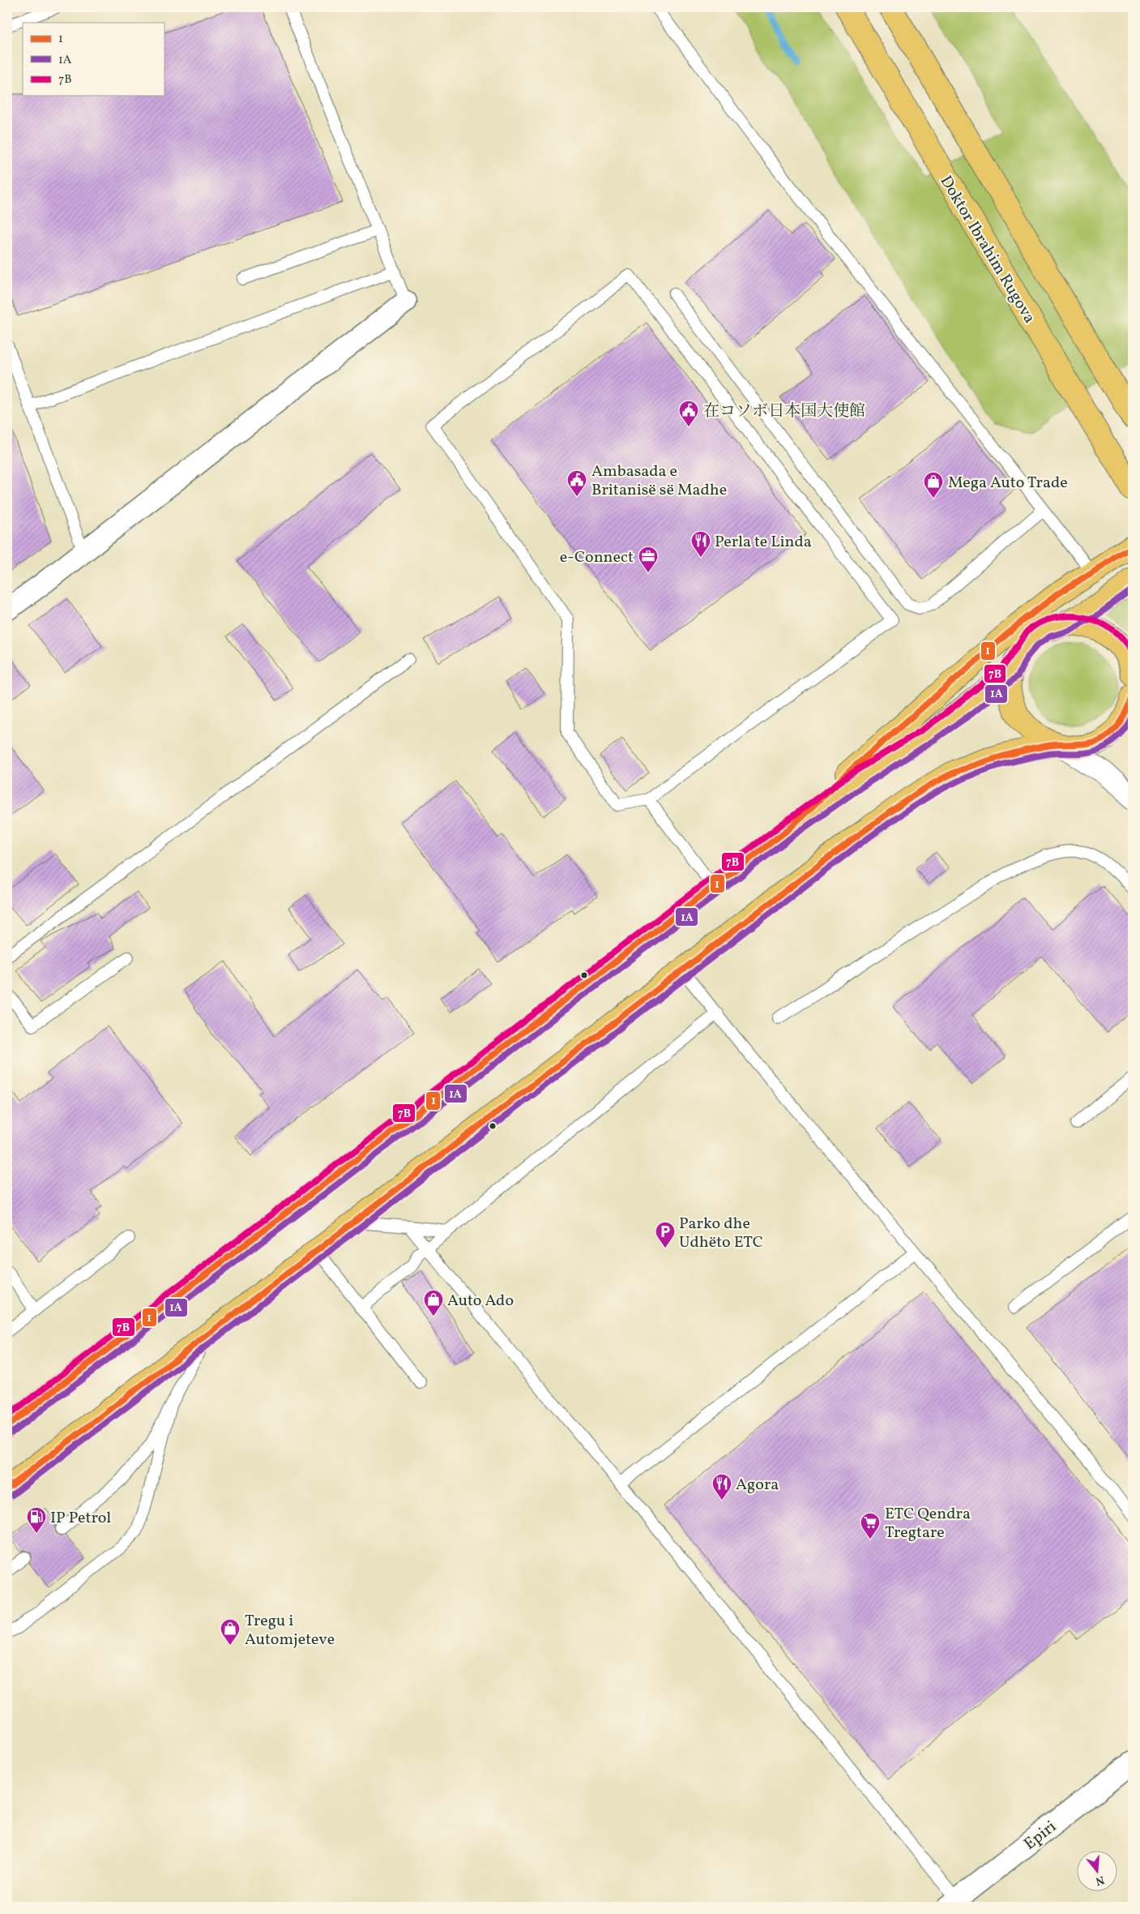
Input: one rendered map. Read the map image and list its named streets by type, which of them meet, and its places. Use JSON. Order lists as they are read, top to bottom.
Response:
{
  "streets": {
    "highway": ["Doktor Ibrahim Rugova"],
    "street": ["Epiri"]
  },
  "places": {
    "public building": ["在コソボ日本国大使館", "Ambasada e Britanisë së Madhe"],
    "shop": ["Mega Auto Trade", "Auto Ado", "Tregu i Automjeteve"],
    "restaurant": ["Perla te Linda", "Agora"],
    "office": ["e-Connect"],
    "parking": ["Parko dhe Udhëto ETC"],
    "fuel station": ["IP Petrol"],
    "supermarket": ["ETC Qendra Tregtare"]
  },
  "lines": ["transit line 1", "transit line 1A", "transit line 7B"],
  "legend": ["1", "1A", "7B"],
  "north": "bottom"
}
